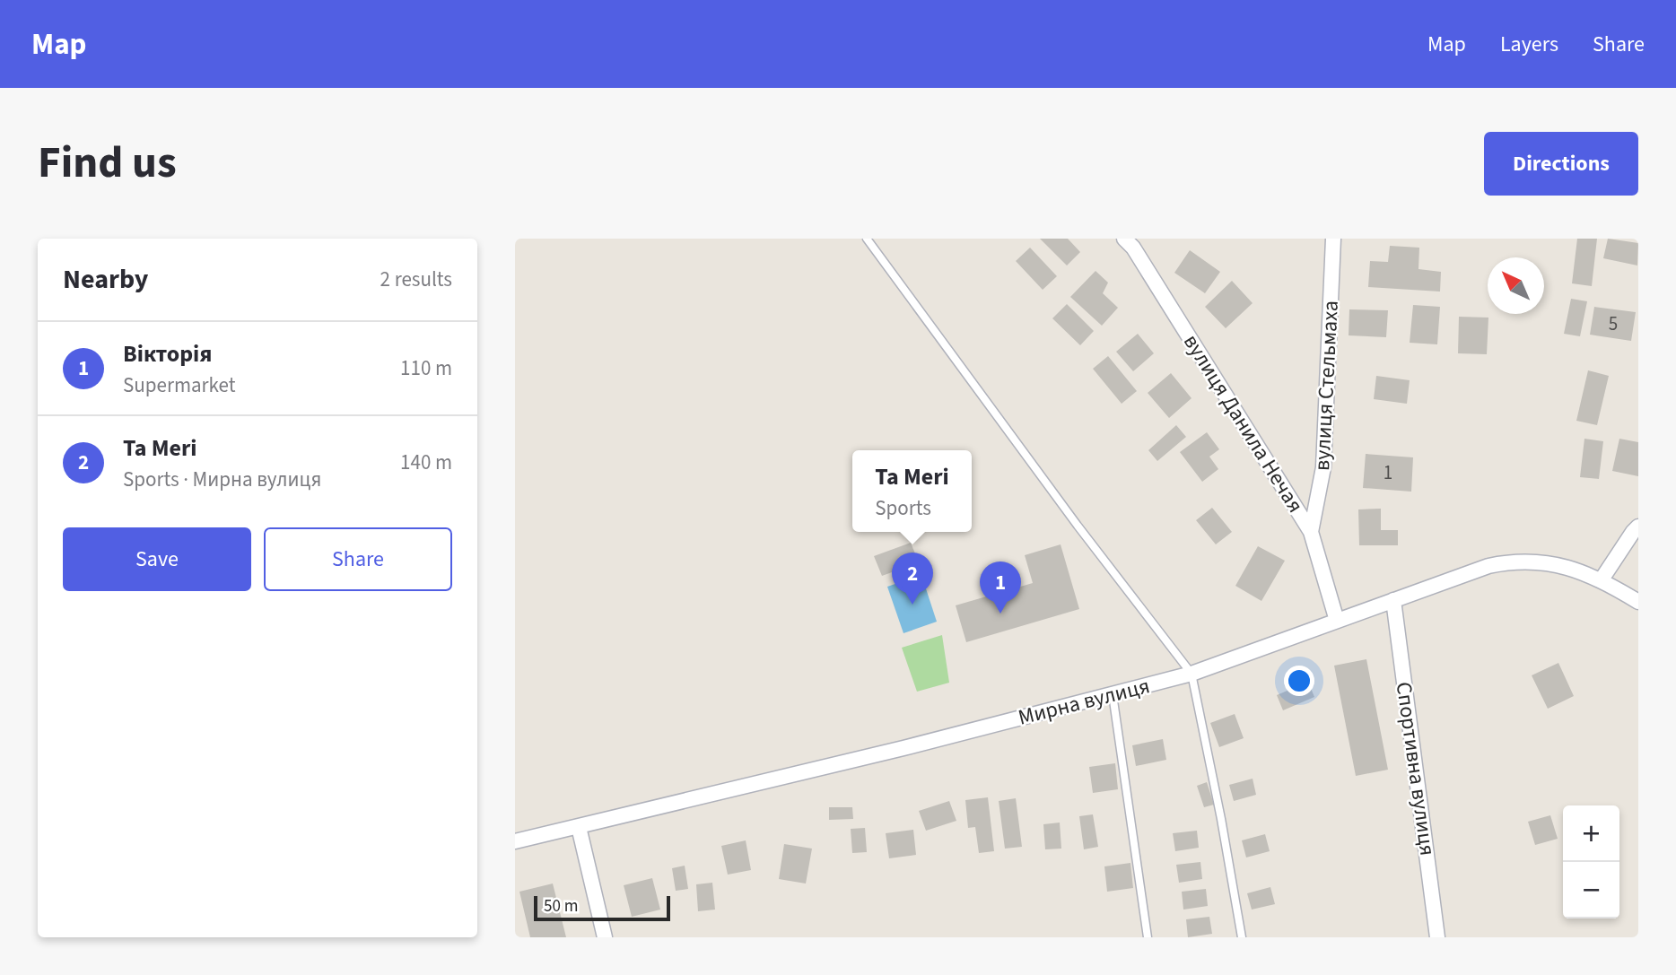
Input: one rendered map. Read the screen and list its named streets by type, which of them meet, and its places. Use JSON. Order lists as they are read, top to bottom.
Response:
{
  "streets": {
    "street": [
      "вулиця Стельмаха",
      "вулиця Данила Нечая",
      "Мирна вулиця",
      "Спортивна вулиця"
    ]
  },
  "crossings": [
    ["вулиця Стельмаха", "вулиця Данила Нечая"],
    ["вулиця Данила Нечая", "Мирна вулиця"],
    ["Мирна вулиця", "Спортивна вулиця"]
  ],
  "house_numbers": ["5", "1"],
  "scale_bar": "50 m",
  "north": "top left",
  "page": {
    "header": "Map",
    "nav": ["Map", "Layers", "Share"],
    "title": "Find us",
    "buttons": [
      "Directions",
      ["Save", "Share"]
    ],
    "heading": ["Nearby", "2 results"],
    "list": [
      {
        "mark": "1",
        "name": "Вікторія",
        "note": "Supermarket",
        "value": "110 m"
      },
      {
        "mark": "2",
        "name": "Ta Meri",
        "note": "Sports · Мирна вулиця",
        "value": "140 m"
      }
    ],
    "popup": ["Ta Meri", "Sports"],
    "pins": ["2", "1"],
    "map_buttons": ["+", "−"],
    "scale": "50 m"
  }
}
